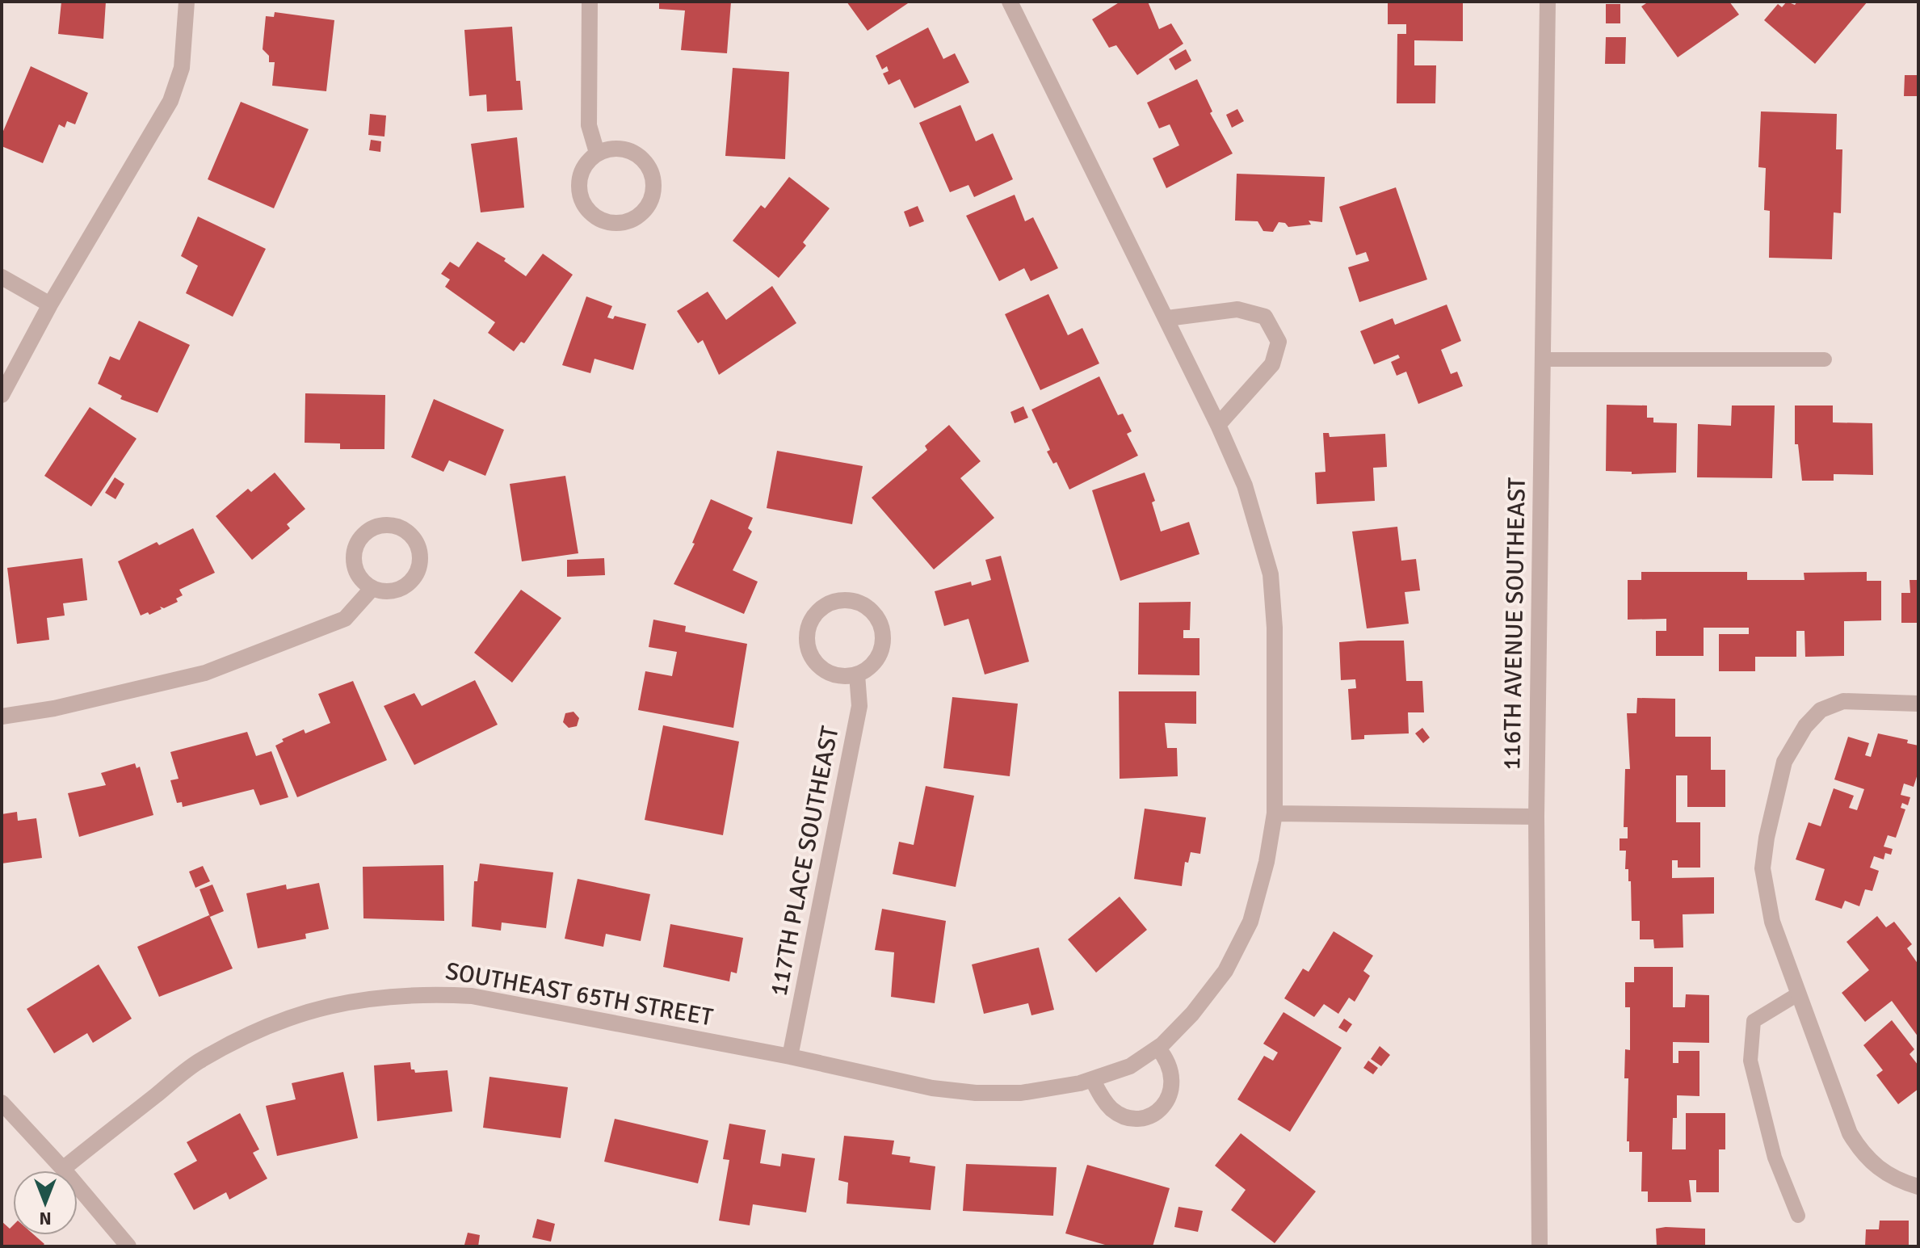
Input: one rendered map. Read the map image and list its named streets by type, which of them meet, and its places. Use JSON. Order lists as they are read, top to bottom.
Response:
{
  "streets": {
    "street": ["116TH AVENUE SOUTHEAST", "117TH PLACE SOUTHEAST", "SOUTHEAST 65TH STREET"]
  },
  "crossings": [
    ["117TH PLACE SOUTHEAST", "SOUTHEAST 65TH STREET"]
  ],
  "north": "bottom"
}
